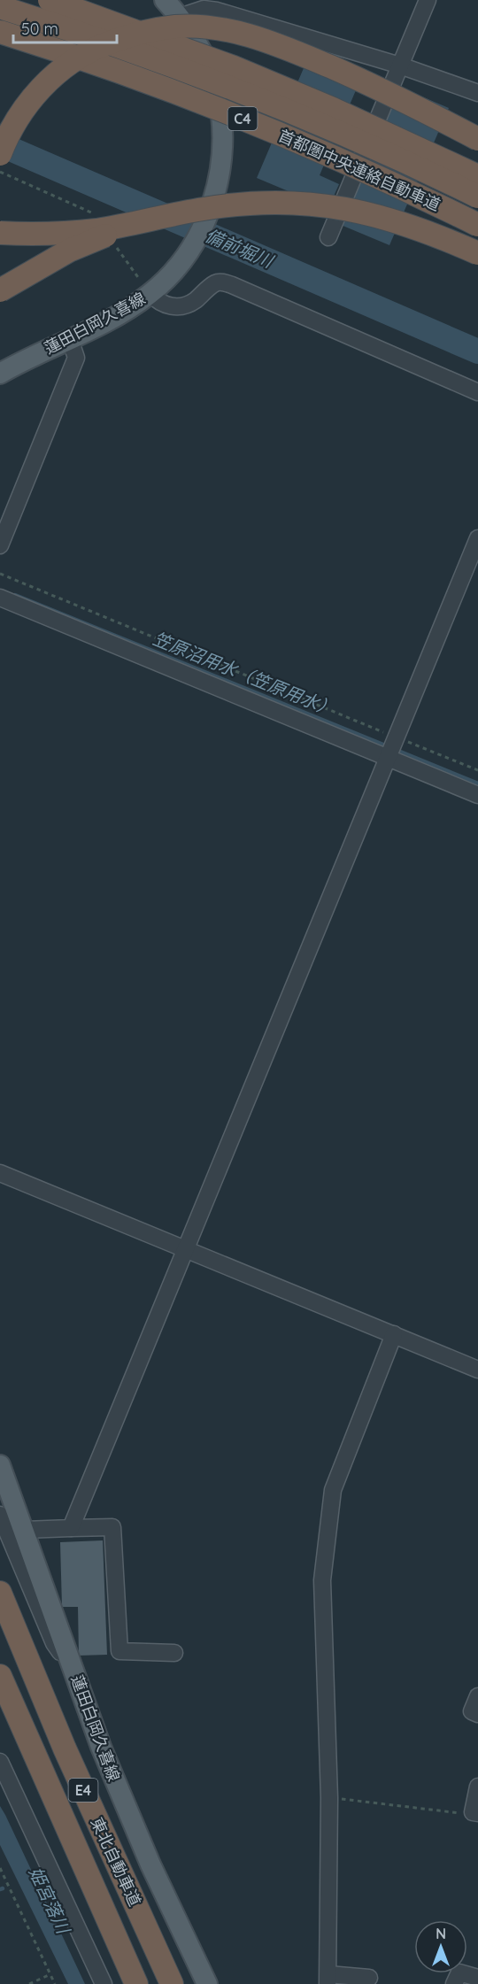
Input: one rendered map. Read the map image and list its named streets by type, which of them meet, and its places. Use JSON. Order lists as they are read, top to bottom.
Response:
{
  "streets": {
    "highway": [
      "C4",
      "首都圏中央連絡自動車道",
      "E4",
      "東北自動車道"
    ],
    "main road": ["蓮田白岡久喜線"]
  },
  "water": ["備前堀川", "笠原沼用水（笠原用水）", "姫宮落川"],
  "scale_bar": "50 m",
  "north": "top"
}
